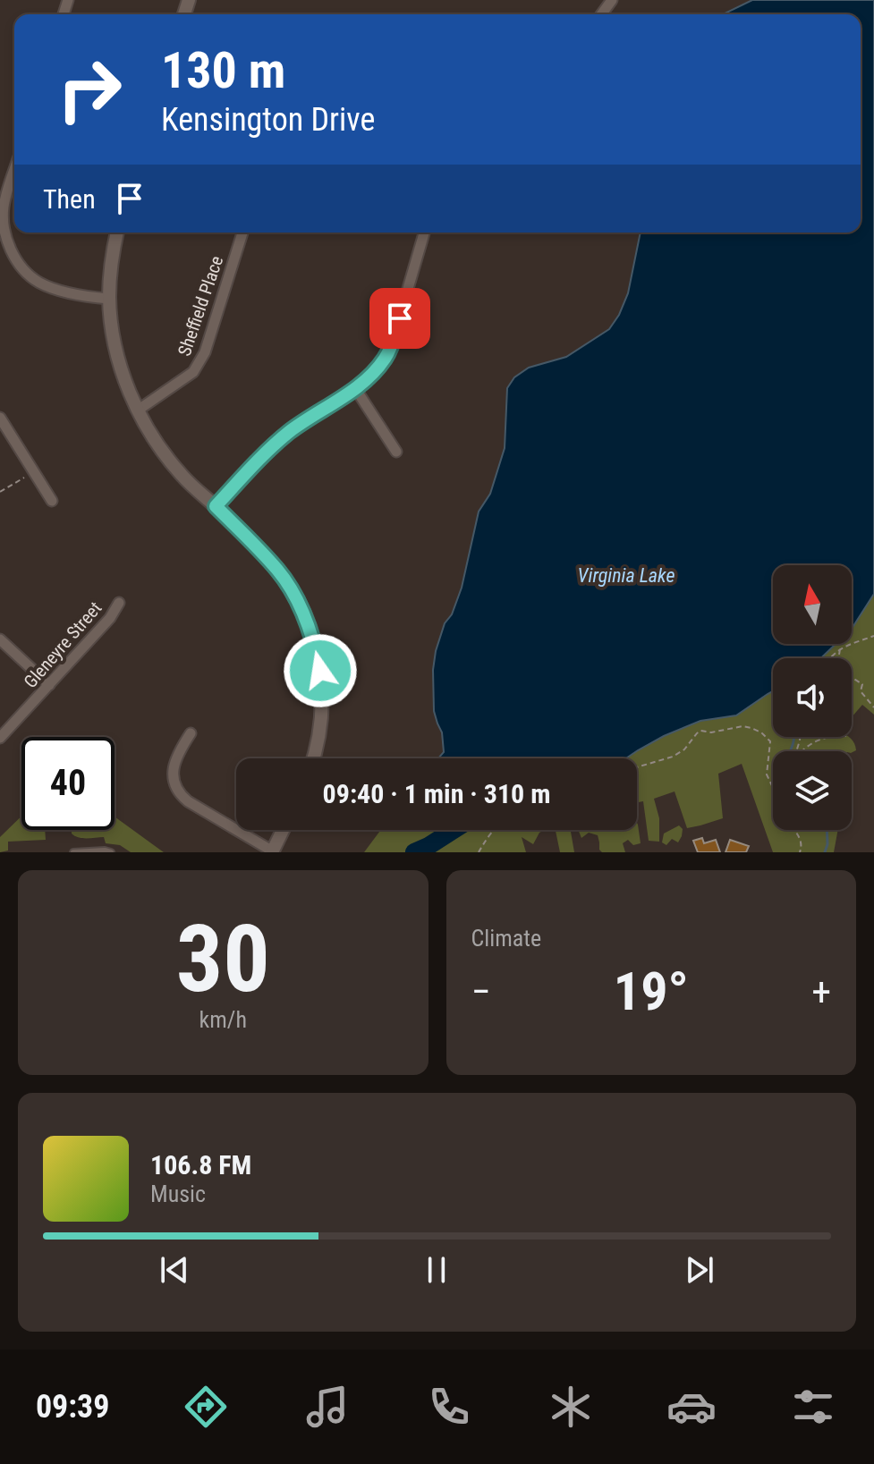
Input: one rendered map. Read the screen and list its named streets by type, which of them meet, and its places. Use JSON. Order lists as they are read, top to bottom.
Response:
{
  "streets": {
    "street": ["Sheffield Place", "Gleneyre Street"]
  },
  "water": ["Virginia Lake"],
  "north": "top",
  "page": {
    "turn": ["130 m", "Kensington Drive"],
    "then": "Then",
    "limit": "40",
    "trip": "09:40 · 1 min · 310 m",
    "tile": [
      ["30", "km/h"],
      "Climate"
    ],
    "heat": ["−", "19°", "+"],
    "song": ["106.8 FM", "Music"],
    "tabs": "09:39"
  }
}
